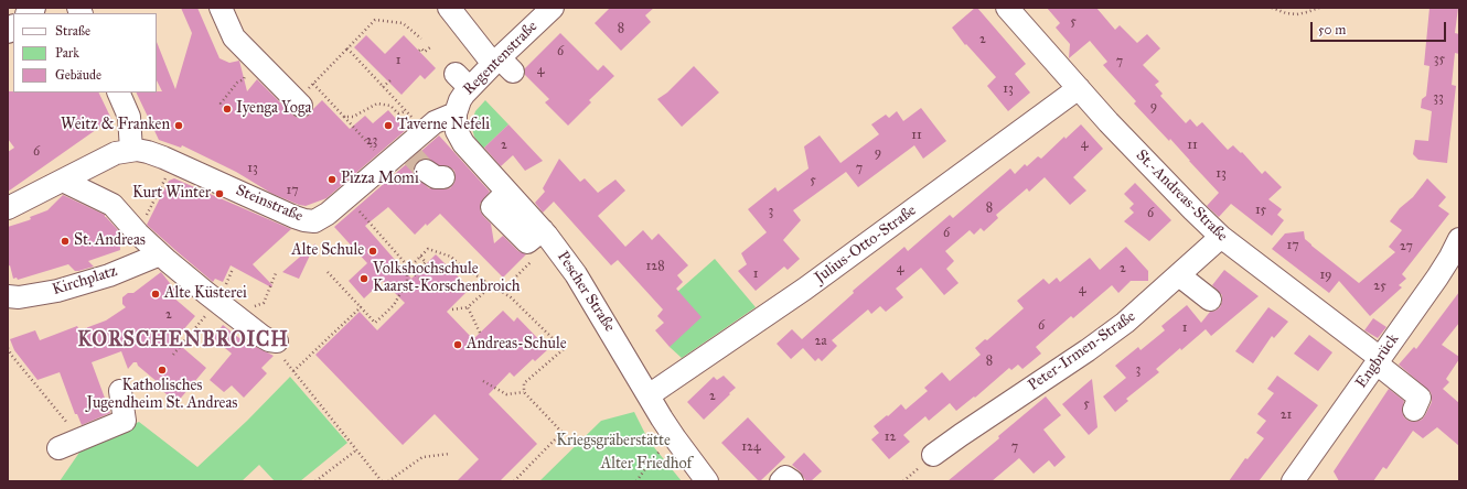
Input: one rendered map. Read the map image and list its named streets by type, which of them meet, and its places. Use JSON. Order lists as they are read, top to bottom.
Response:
{
  "streets": {
    "street": [
      "Regentenstraße",
      "St.-Andreas-Straße",
      "Steinstraße",
      "Julius-Otto-Straße",
      "Kirchplatz",
      "Pescher Straße",
      "Peter-Irmen-Straße",
      "Engbrück"
    ]
  },
  "crossings": [
    ["Regentenstraße", "Steinstraße"],
    ["Regentenstraße", "Pescher Straße"],
    ["St.-Andreas-Straße", "Julius-Otto-Straße"],
    ["St.-Andreas-Straße", "Peter-Irmen-Straße"],
    ["St.-Andreas-Straße", "Engbrück"],
    ["Steinstraße", "Pescher Straße"],
    ["Julius-Otto-Straße", "Pescher Straße"]
  ],
  "districts": ["KORSCHENBROICH"],
  "parks": ["Kriegsgräberstätte", "Alter Friedhof"],
  "places": [
    "Iyenga Yoga",
    "Weitz & Franken",
    "Taverne Nefeli",
    "Pizza Momi",
    "Kurt Winter",
    "St. Andreas",
    "Alte Schule",
    "Volkshochschule Kaarst-Korschenbroich",
    "Alte Küsterei",
    "Andreas-Schule",
    "Katholisches Jugendheim St. Andreas"
  ],
  "house_numbers": [
    "5",
    "8",
    "2",
    "6",
    "35",
    "1",
    "7",
    "4",
    "13",
    "33",
    "9",
    "11",
    "23",
    "4",
    "2",
    "11",
    "6",
    "9",
    "13",
    "7",
    "13",
    "5",
    "17",
    "8",
    "15",
    "3",
    "6",
    "6",
    "17",
    "27",
    "128",
    "4",
    "2",
    "1",
    "19",
    "25",
    "4",
    "2",
    "6",
    "1",
    "2a",
    "8",
    "3",
    "2",
    "5",
    "21",
    "12",
    "124",
    "7"
  ],
  "legend": ["Straße", "Park", "Gebäude"],
  "scale_bar": "50 m"
}
